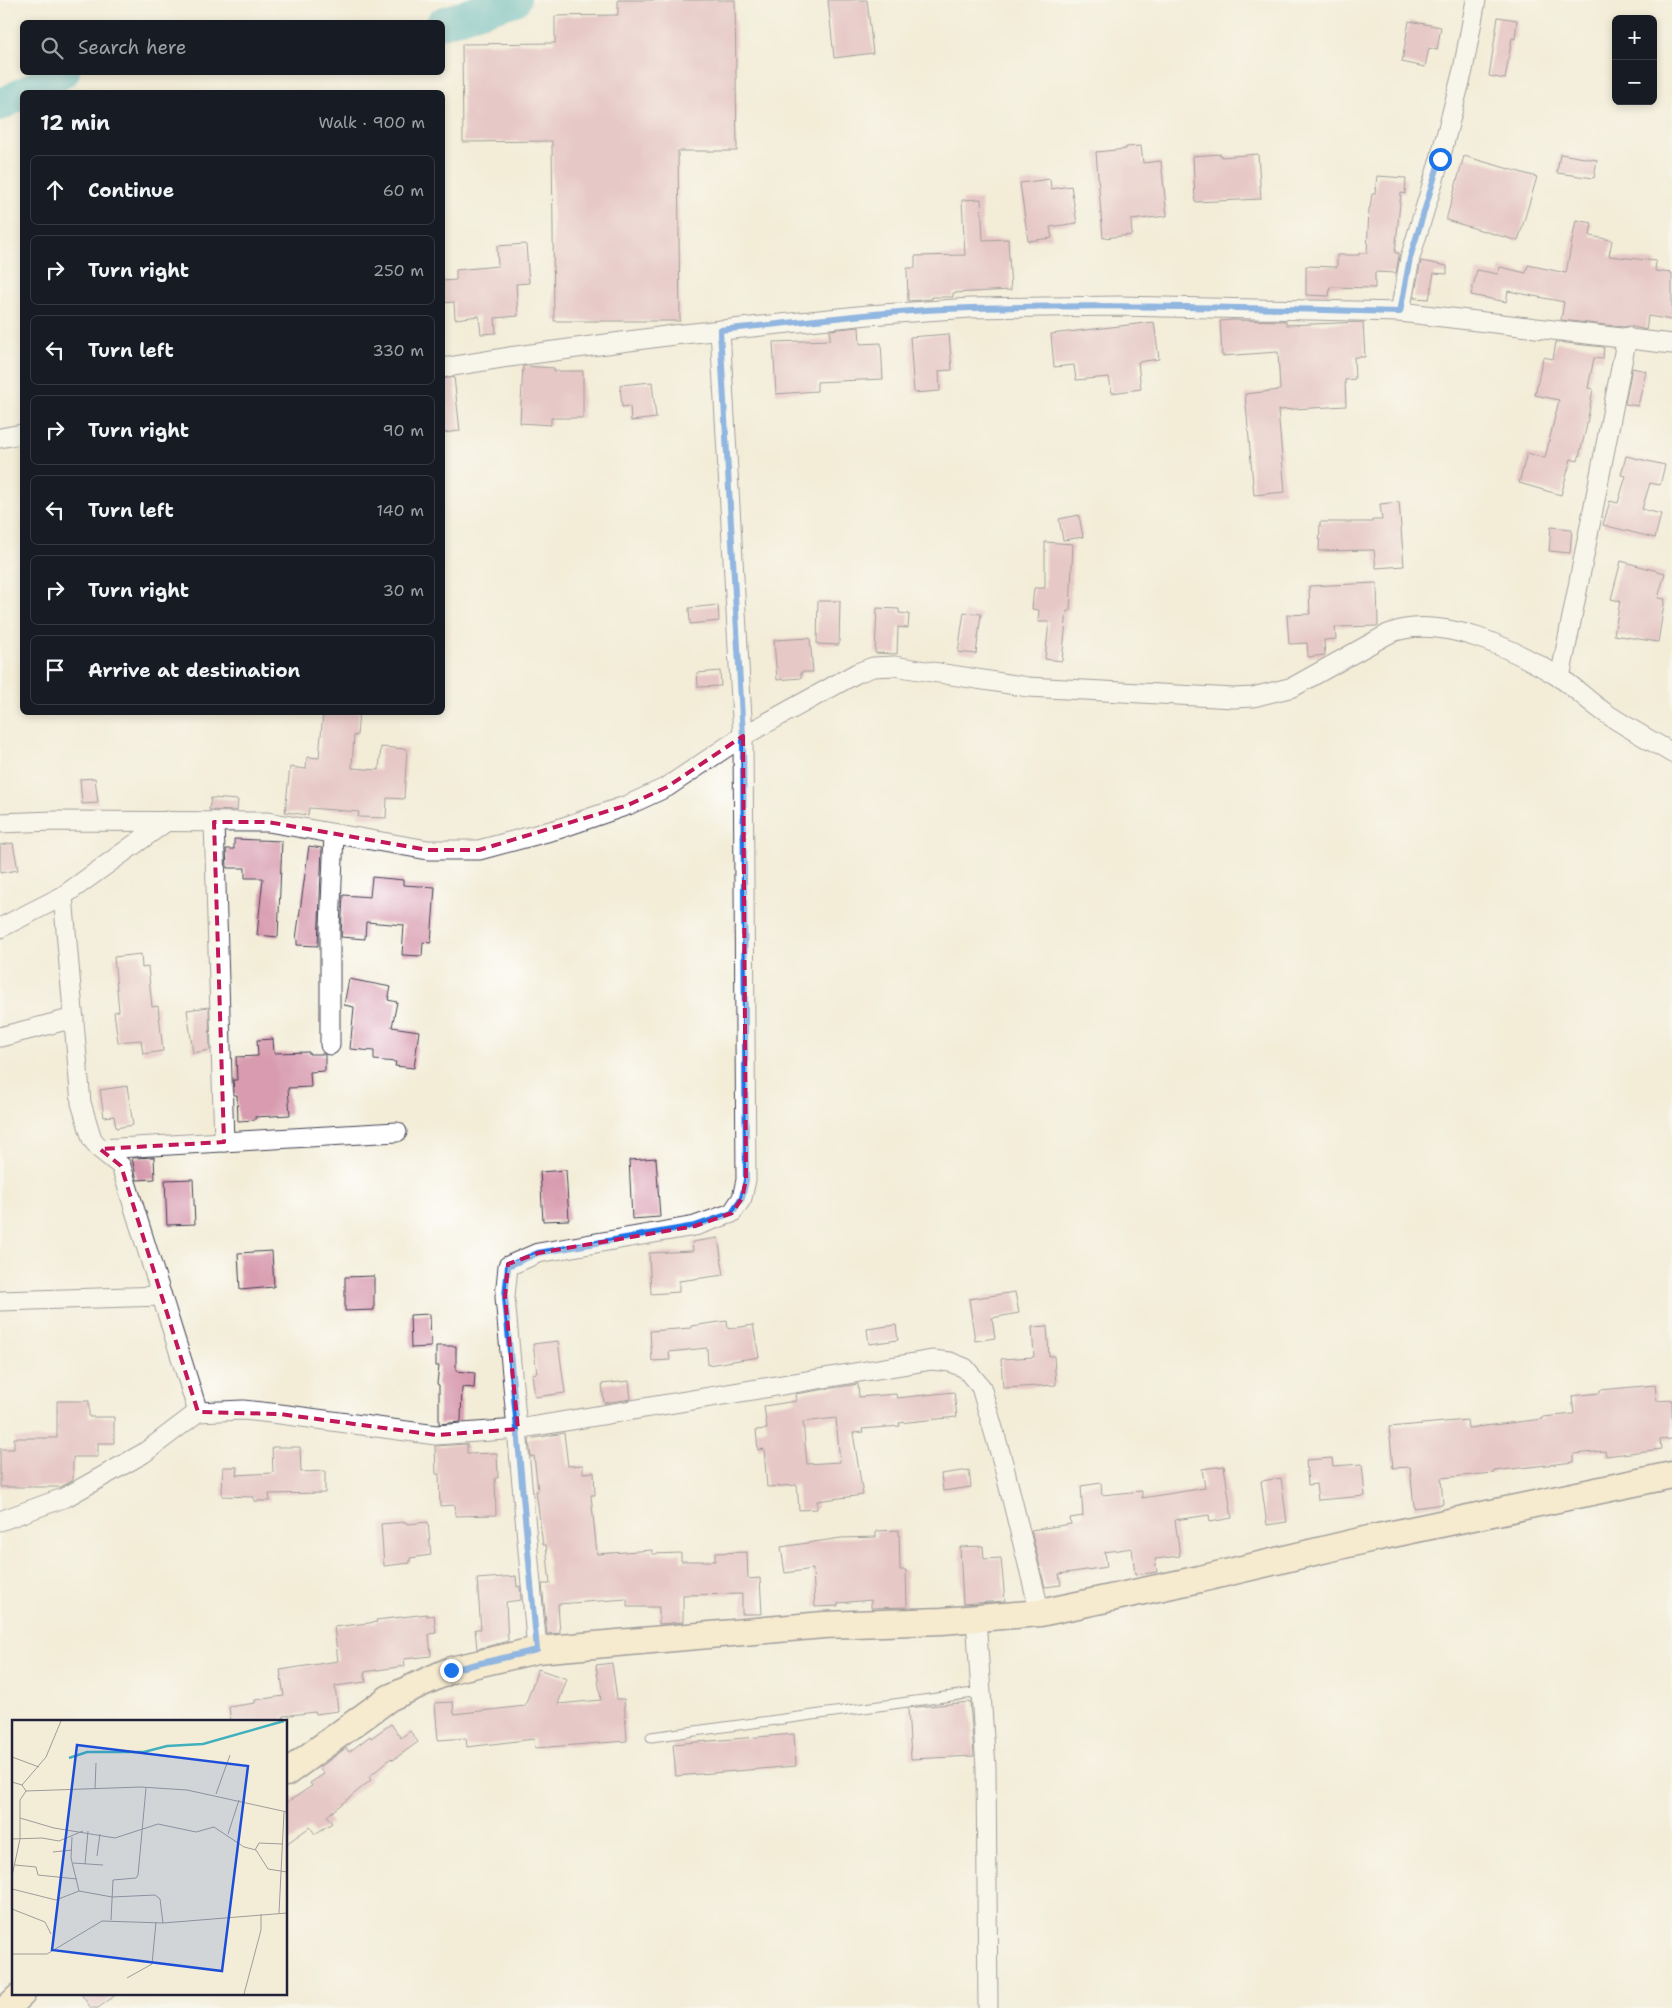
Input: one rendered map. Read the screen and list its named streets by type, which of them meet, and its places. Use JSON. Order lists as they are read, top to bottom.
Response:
{
  "page": {
    "map_buttons": ["+", "−"],
    "search": "Search here",
    "heading": ["12 min", "Walk · 900 m"],
    "list": [
      ["Continue", "60 m"],
      ["Turn right", "250 m"],
      ["Turn left", "330 m"],
      ["Turn right", "90 m"],
      ["Turn left", "140 m"],
      ["Turn right", "30 m"],
      "Arrive at destination"
    ]
  }
}
